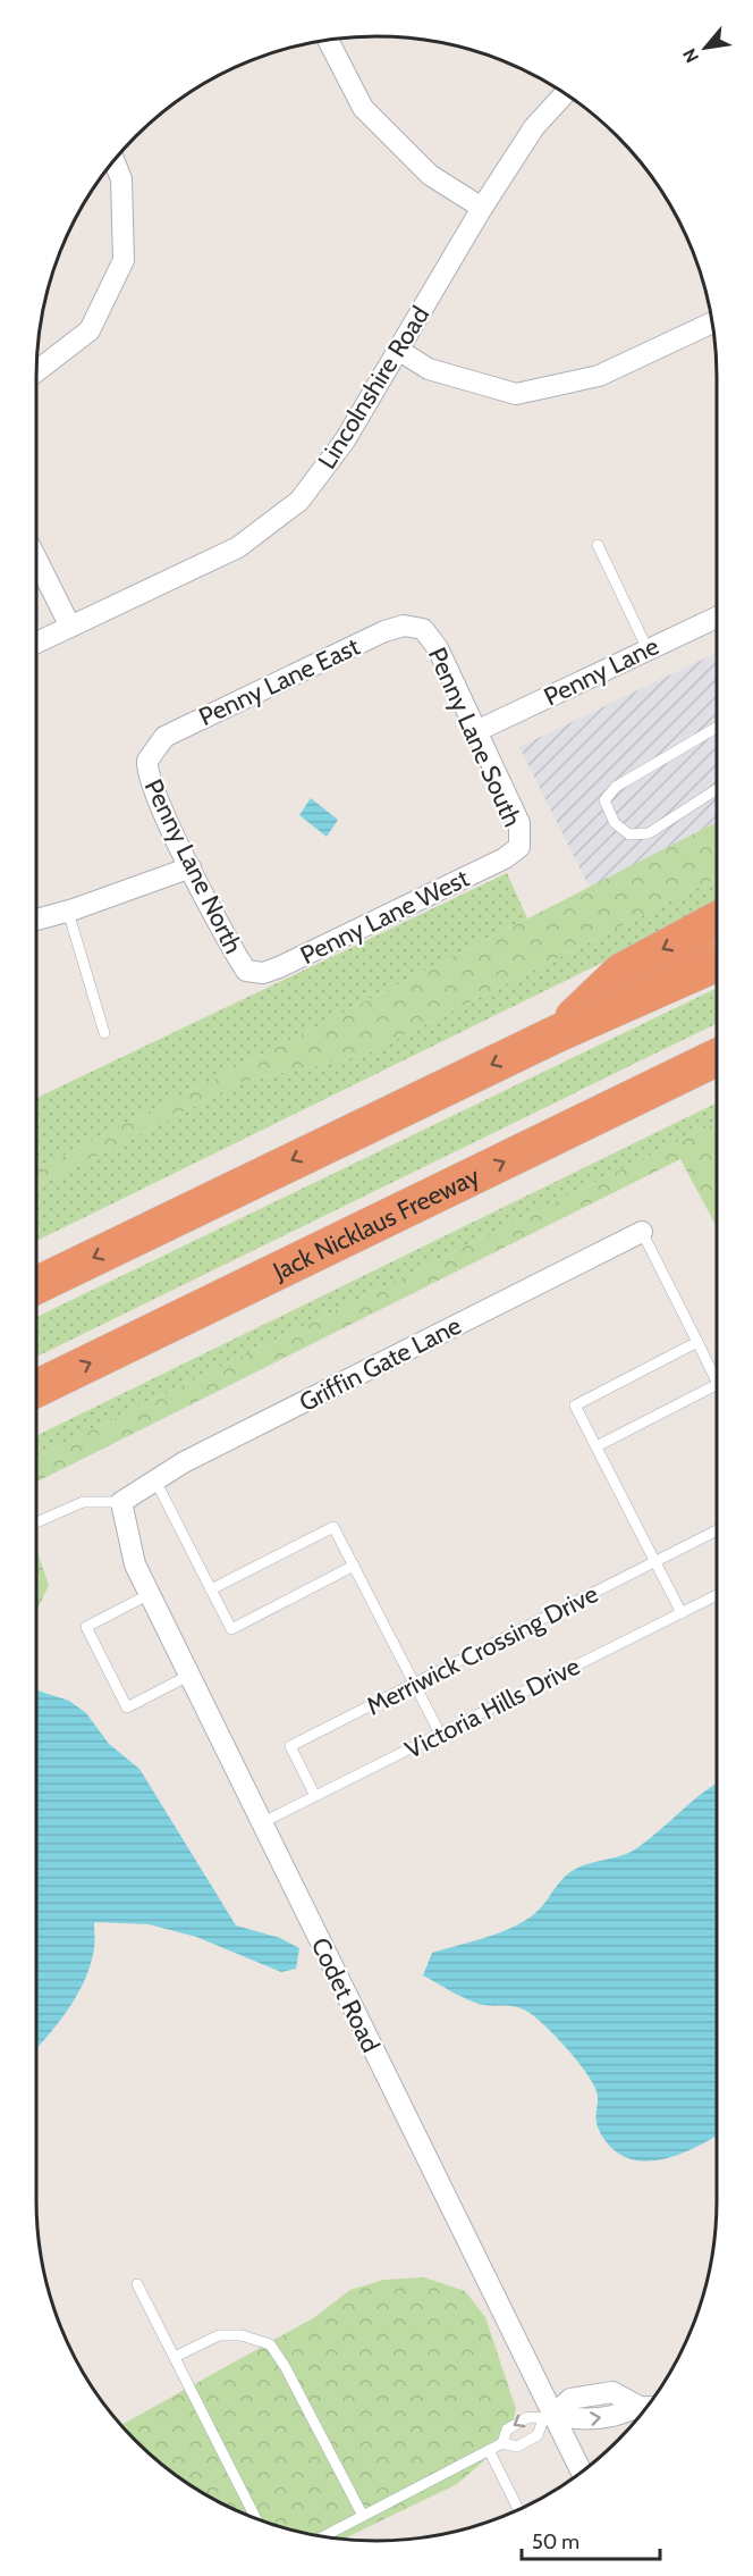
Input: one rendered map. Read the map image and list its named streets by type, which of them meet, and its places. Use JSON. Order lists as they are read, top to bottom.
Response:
{
  "streets": {
    "highway": ["Jack Nicklaus Freeway"],
    "street": [
      "Lincolnshire Road",
      "Penny Lane",
      "Penny Lane East",
      "Penny Lane South",
      "Penny Lane North",
      "Penny Lane West",
      "Griffin Gate Lane",
      "Codet Road"
    ],
    "lane": ["Merriwick Crossing Drive", "Victoria Hills Drive"]
  },
  "crossings": [
    ["Penny Lane", "Penny Lane South"],
    ["Penny Lane East", "Penny Lane South"],
    ["Penny Lane East", "Penny Lane North"],
    ["Penny Lane South", "Penny Lane West"],
    ["Penny Lane North", "Penny Lane West"],
    ["Griffin Gate Lane", "Codet Road"],
    ["Merriwick Crossing Drive", "Victoria Hills Drive"],
    ["Victoria Hills Drive", "Codet Road"]
  ],
  "scale_bar": "50 m",
  "north": "bottom left"
}
